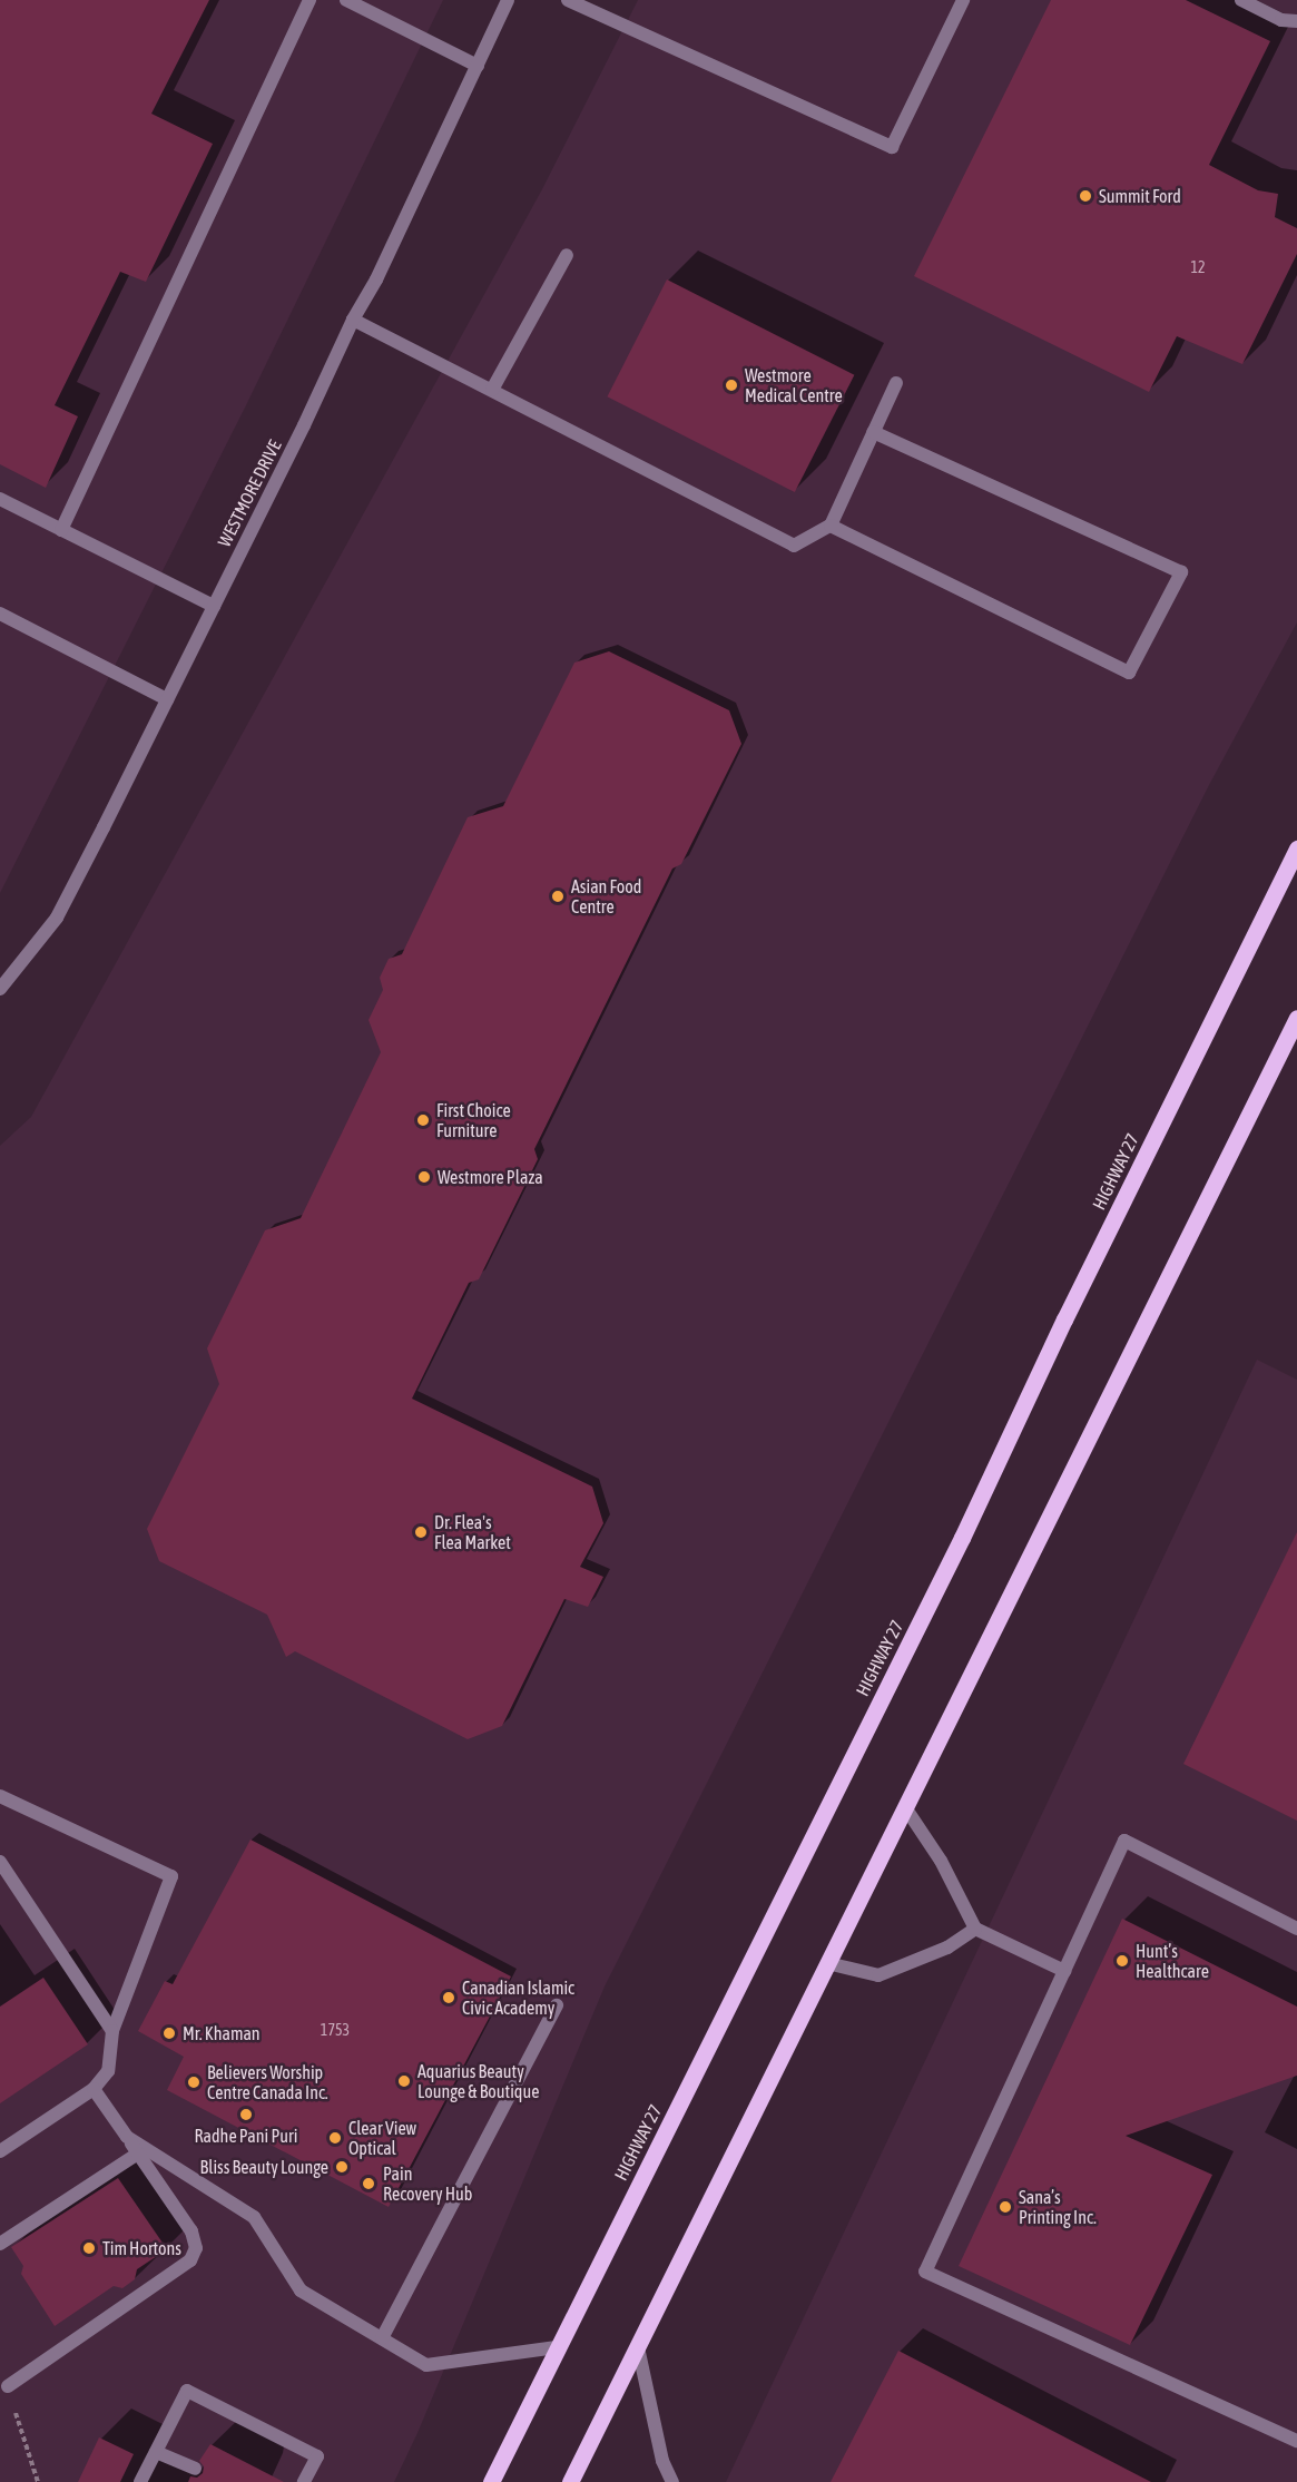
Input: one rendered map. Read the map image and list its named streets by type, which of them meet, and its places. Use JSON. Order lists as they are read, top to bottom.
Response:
{
  "streets": {
    "main road": ["HIGHWAY 27"],
    "street": ["WESTMORE DRIVE"]
  },
  "places": [
    "Summit Ford",
    "Westmore Medical Centre",
    "Asian Food Centre",
    "First Choice Furniture",
    "Westmore Plaza",
    "Dr. Flea's Flea Market",
    "Hunt’s Healthcare",
    "Canadian Islamic Civic Academy",
    "Mr. Khaman",
    "Aquarius Beauty Lounge & Boutique",
    "Believers Worship Centre Canada Inc.",
    "Radhe Pani Puri",
    "Clear View Optical",
    "Bliss Beauty Lounge",
    "Pain Recovery Hub",
    "Sana’s Printing Inc.",
    "Tim Hortons"
  ],
  "house_numbers": ["12", "1753"]
}
